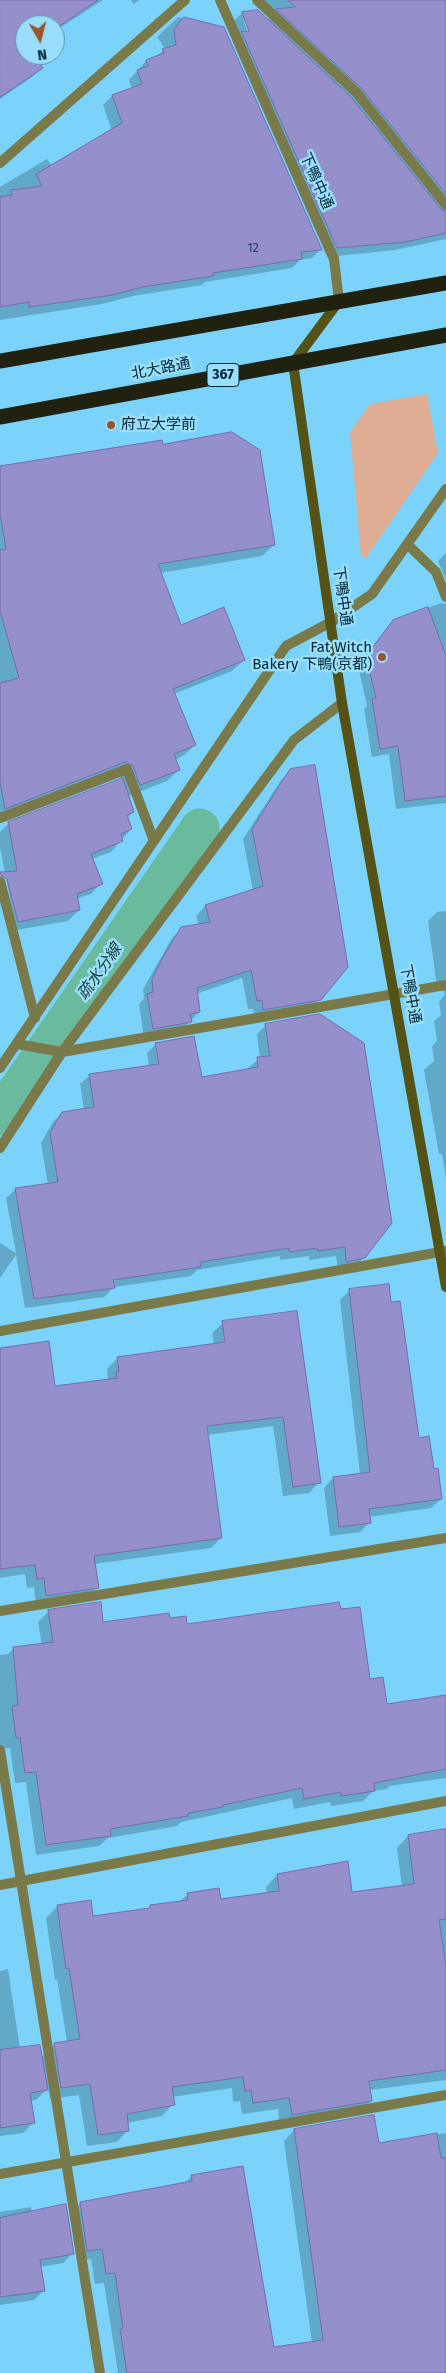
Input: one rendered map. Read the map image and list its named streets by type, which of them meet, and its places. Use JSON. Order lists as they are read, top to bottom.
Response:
{
  "streets": {
    "highway": ["北大路通", "367"],
    "street": ["下鴨中通"]
  },
  "crossings": [
    ["下鴨中通", "北大路通"]
  ],
  "water": ["疏水分線"],
  "places": ["府立大学前", "Fat Witch Bakery 下鴨(京都)"],
  "house_numbers": ["12"],
  "north": "bottom"
}
